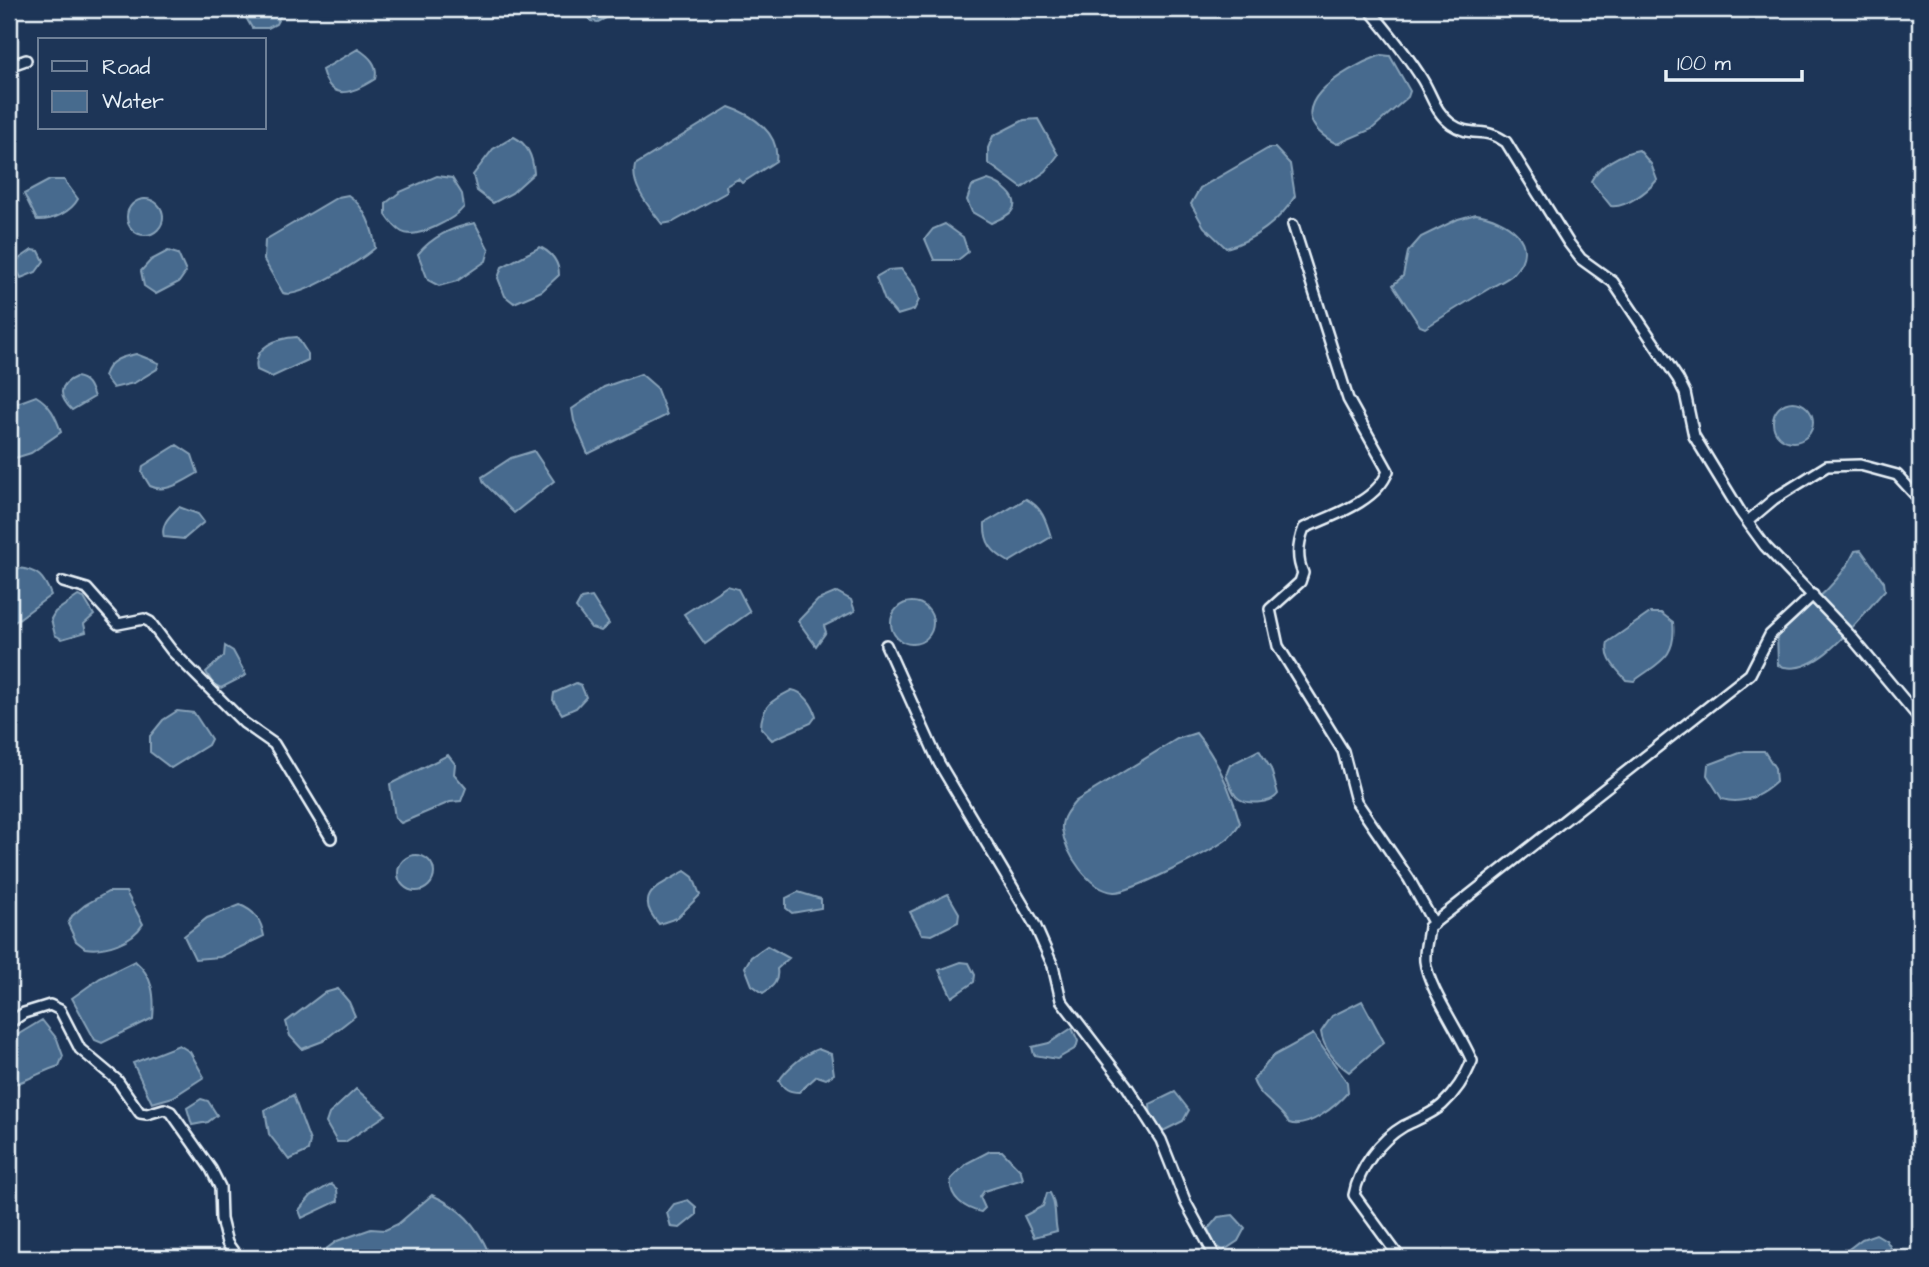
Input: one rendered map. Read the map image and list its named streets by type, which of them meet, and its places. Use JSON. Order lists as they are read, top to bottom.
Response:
{
  "legend": ["Road", "Water"],
  "scale_bar": "100 m"
}
